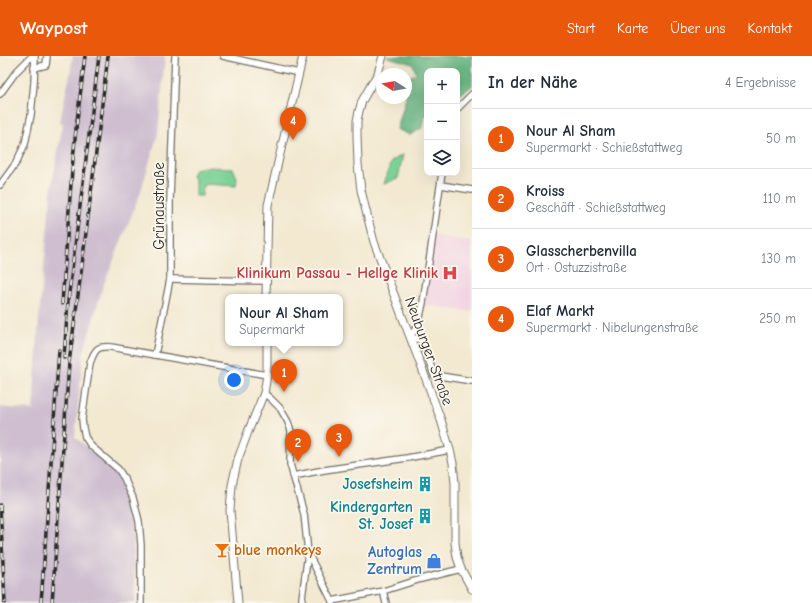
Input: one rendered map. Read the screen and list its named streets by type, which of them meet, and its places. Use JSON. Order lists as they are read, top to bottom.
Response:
{
  "streets": {
    "street": ["Grünaustraße", "Neuburger Straße"]
  },
  "places": {
    "hospital": ["Klinikum Passau - Hellge Klinik"],
    "building": ["Josefsheim", "Kindergarten St. Josef"],
    "bar": ["blue monkeys"],
    "shop": ["Autoglas Zentrum"]
  },
  "north": "left",
  "page": {
    "header": "Waypost",
    "nav": [
      "Start",
      "Karte",
      "Über uns",
      "Kontakt"
    ],
    "heading": ["In der Nähe", "4 Ergebnisse"],
    "map_buttons": ["+", "−"],
    "pins": [
      "4",
      "1",
      "3",
      "2"
    ],
    "list": [
      {
        "mark": "1",
        "name": "Nour Al Sham",
        "note": "Supermarkt · Schießstattweg",
        "value": "50 m"
      },
      {
        "mark": "2",
        "name": "Kroiss",
        "note": "Geschäft · Schießstattweg",
        "value": "110 m"
      },
      {
        "mark": "3",
        "name": "Glasscherbenvilla",
        "note": "Ort · Ostuzzistraße",
        "value": "130 m"
      },
      {
        "mark": "4",
        "name": "Elaf Markt",
        "note": "Supermarkt · Nibelungenstraße",
        "value": "250 m"
      }
    ],
    "popup": ["Nour Al Sham", "Supermarkt"]
  }
}
